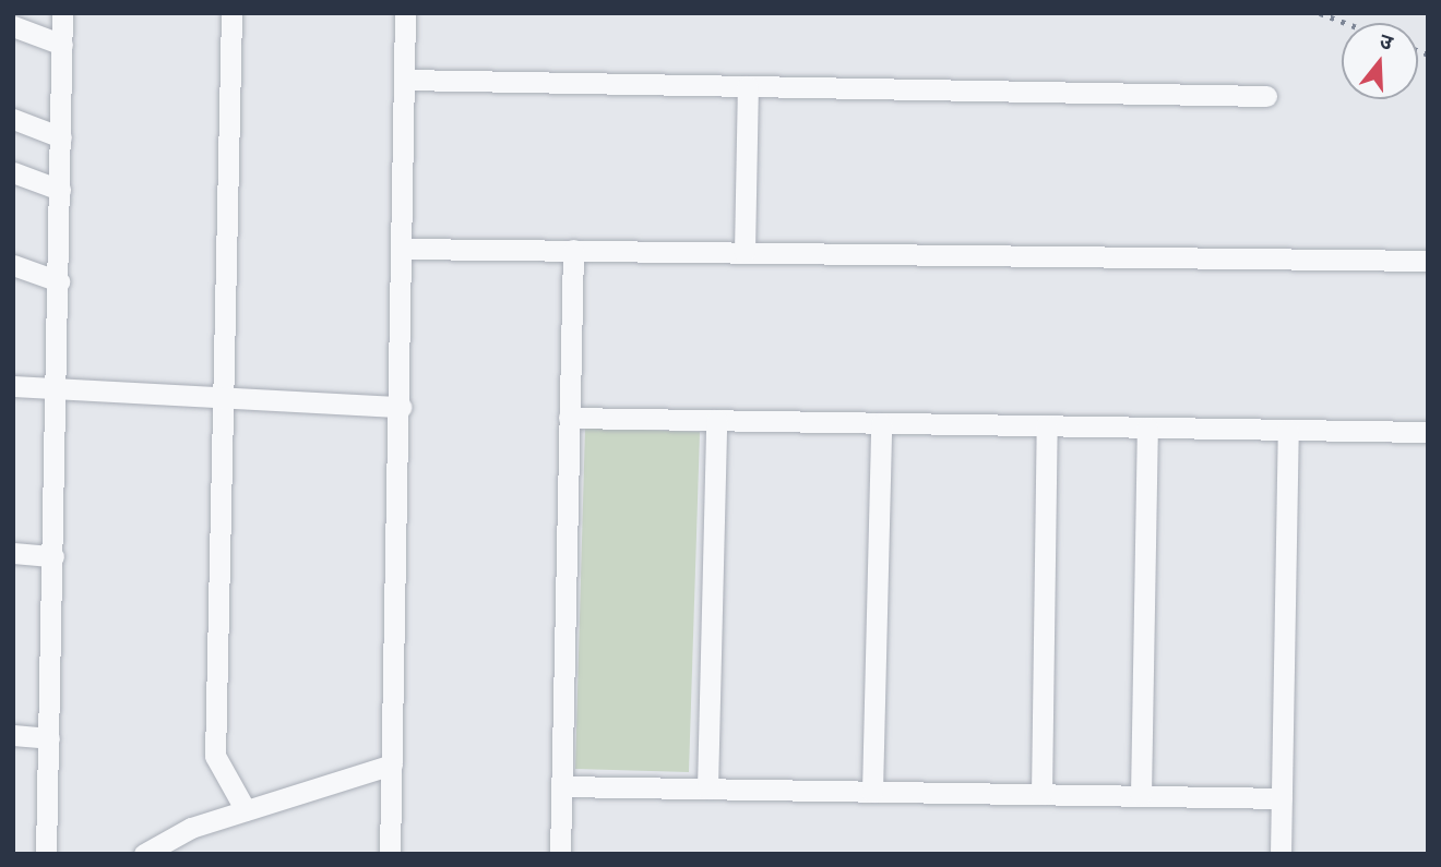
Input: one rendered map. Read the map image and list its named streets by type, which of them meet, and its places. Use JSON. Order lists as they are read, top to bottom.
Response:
{
  "north": "top"
}
